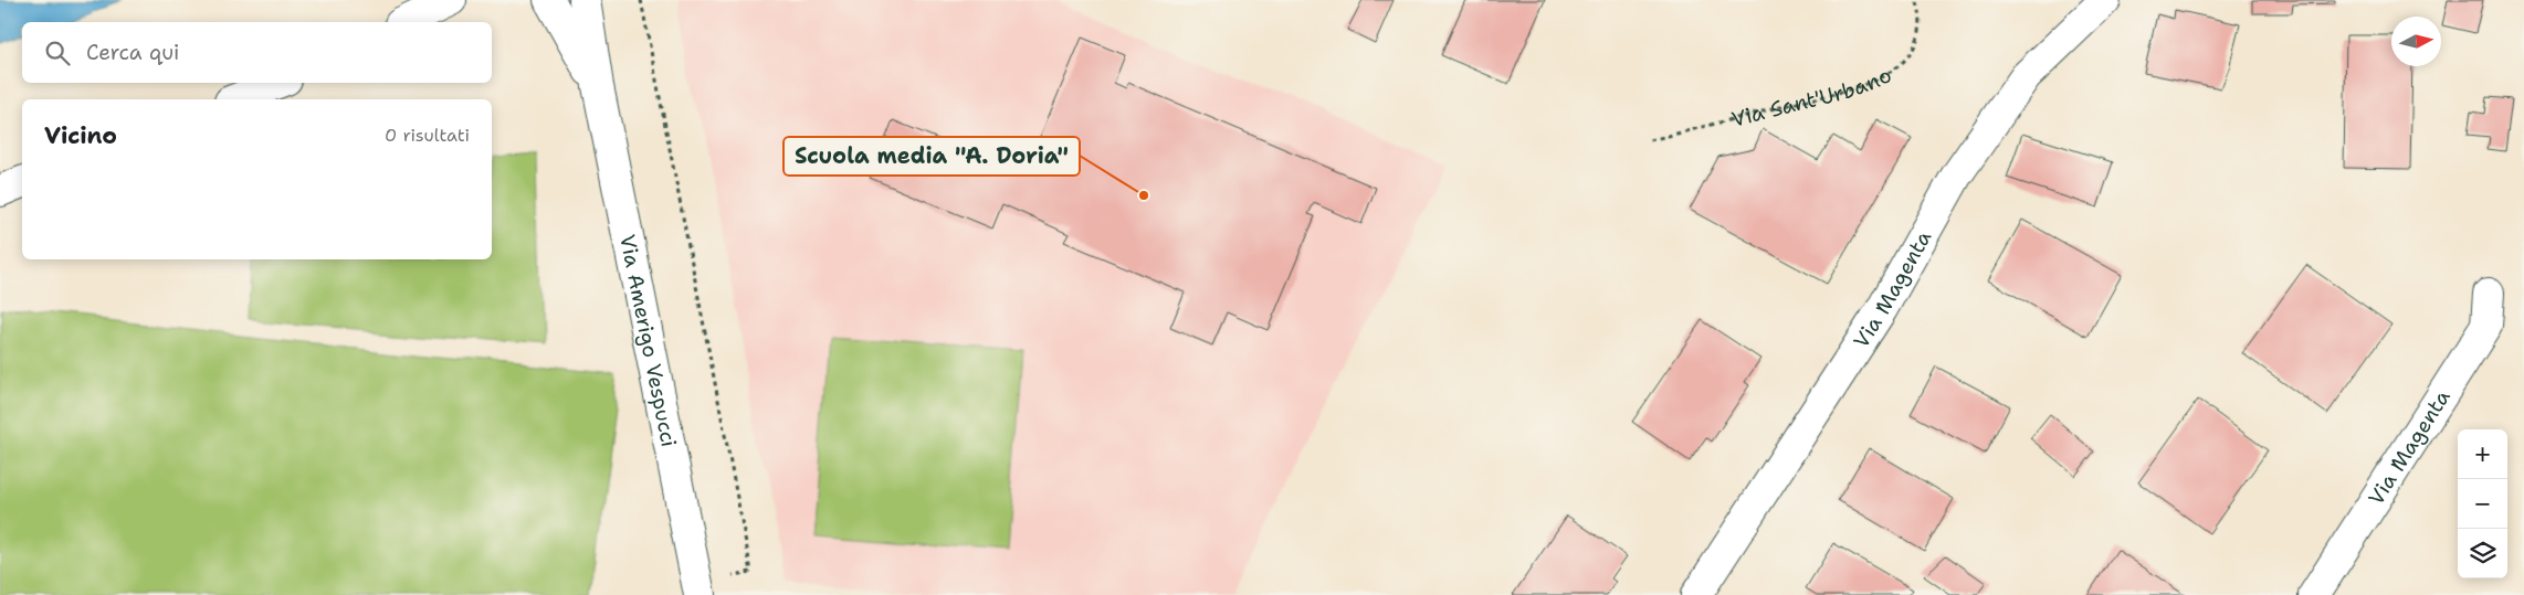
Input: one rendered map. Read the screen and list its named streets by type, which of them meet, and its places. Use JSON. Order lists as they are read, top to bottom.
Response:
{
  "streets": {
    "street": ["Via Magenta", "Via Amerigo Vespucci"],
    "path": ["Via Sant'Urbano"]
  },
  "places": ["Scuola media \"A. Doria\""],
  "north": "right",
  "page": {
    "search": "Cerca qui",
    "heading": ["Vicino", "0 risultati"],
    "map_buttons": ["+", "−"]
  }
}
